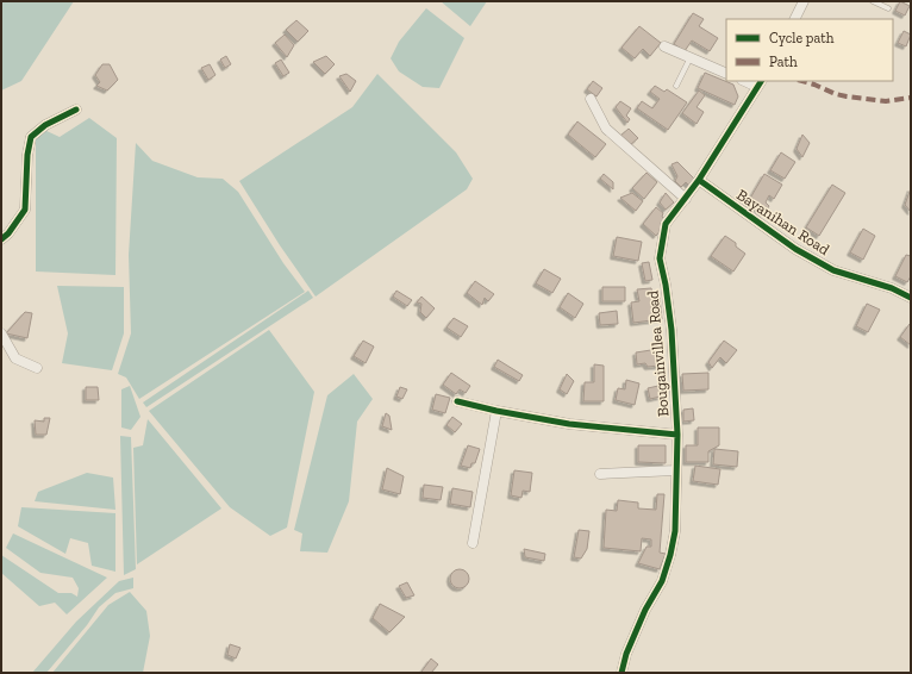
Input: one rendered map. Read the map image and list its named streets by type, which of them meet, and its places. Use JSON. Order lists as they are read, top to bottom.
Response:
{
  "streets": {
    "street": ["Bayanihan Road", "Bougainvillea Road"]
  },
  "crossings": [
    ["Bayanihan Road", "Bougainvillea Road"]
  ],
  "legend": ["Cycle path", "Path"]
}
